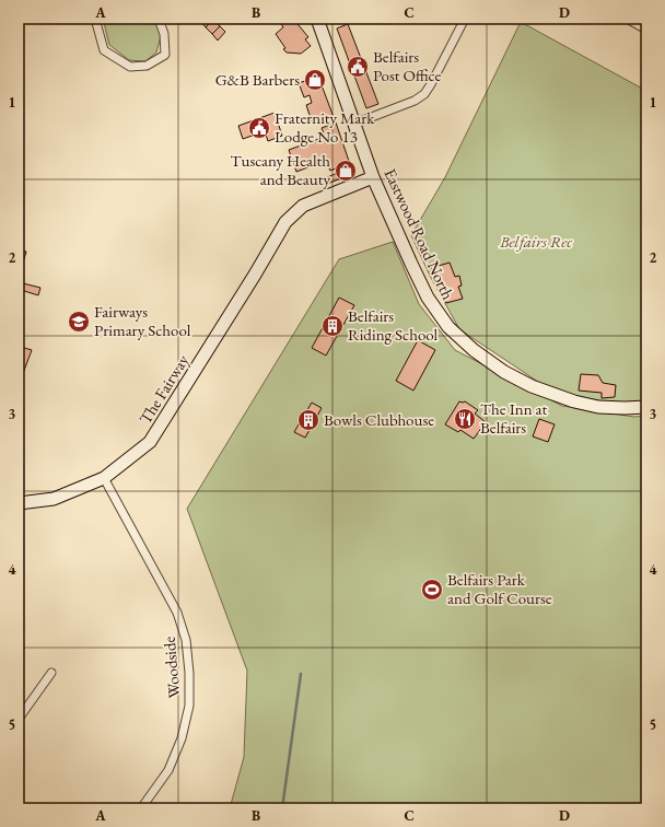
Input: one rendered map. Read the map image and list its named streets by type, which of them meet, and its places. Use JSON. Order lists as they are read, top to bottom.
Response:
{
  "streets": {
    "street": ["Eastwood Road North", "The Fairway", "Woodside"]
  },
  "crossings": [
    ["Eastwood Road North", "The Fairway"],
    ["The Fairway", "Woodside"]
  ],
  "parks": ["Belfairs Rec"],
  "places": {
    "public building": ["Belfairs Post Office", "Fraternity Mark Lodge No 13"],
    "shop": ["G&B Barbers", "Tuscany Health and Beauty"],
    "school or university": ["Fairways Primary School"],
    "building": ["Belfairs Riding School", "Bowls Clubhouse"],
    "restaurant": ["The Inn at Belfairs"],
    "sports": ["Belfairs Park and Golf Course"]
  },
  "grid": {
    "columns": [
      "A",
      "B",
      "C",
      "D"
    ],
    "rows": [
      "1",
      "2",
      "3",
      "4",
      "5"
    ]
  }
}
